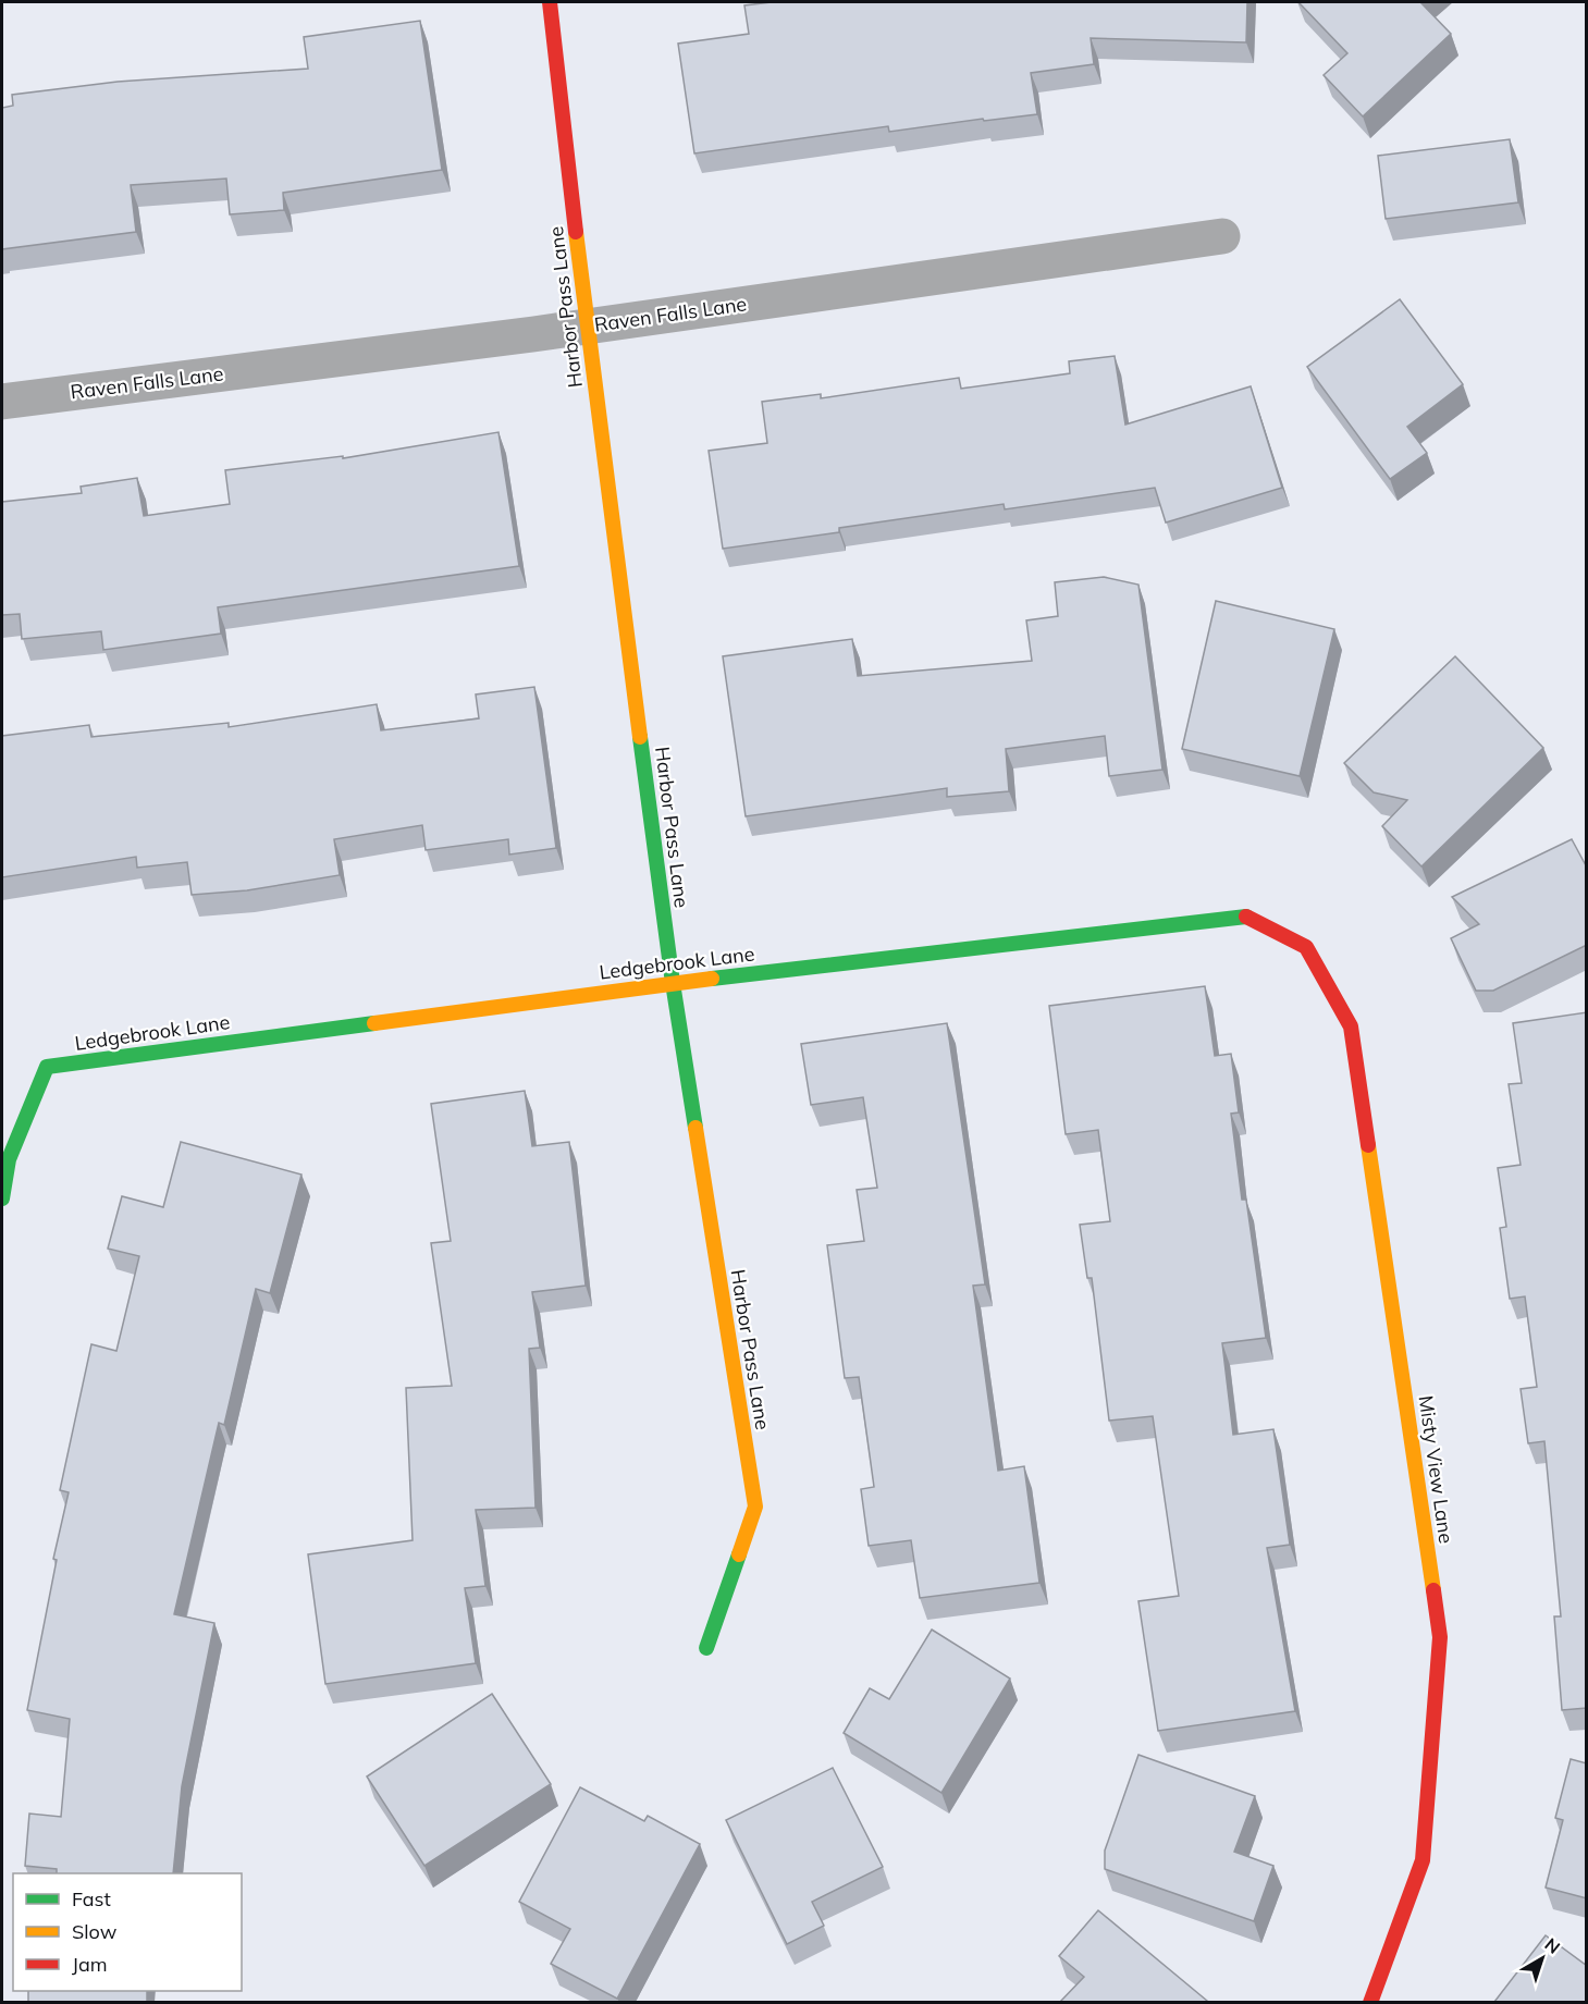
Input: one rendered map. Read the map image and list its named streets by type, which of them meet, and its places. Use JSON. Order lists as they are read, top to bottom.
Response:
{
  "streets": {
    "street": [
      "Harbor Pass Lane",
      "Raven Falls Lane",
      "Ledgebrook Lane",
      "Misty View Lane"
    ]
  },
  "crossings": [
    ["Harbor Pass Lane", "Raven Falls Lane"],
    ["Harbor Pass Lane", "Ledgebrook Lane"],
    ["Ledgebrook Lane", "Misty View Lane"]
  ],
  "legend": ["Fast", "Slow", "Jam"],
  "north": "top right"
}
